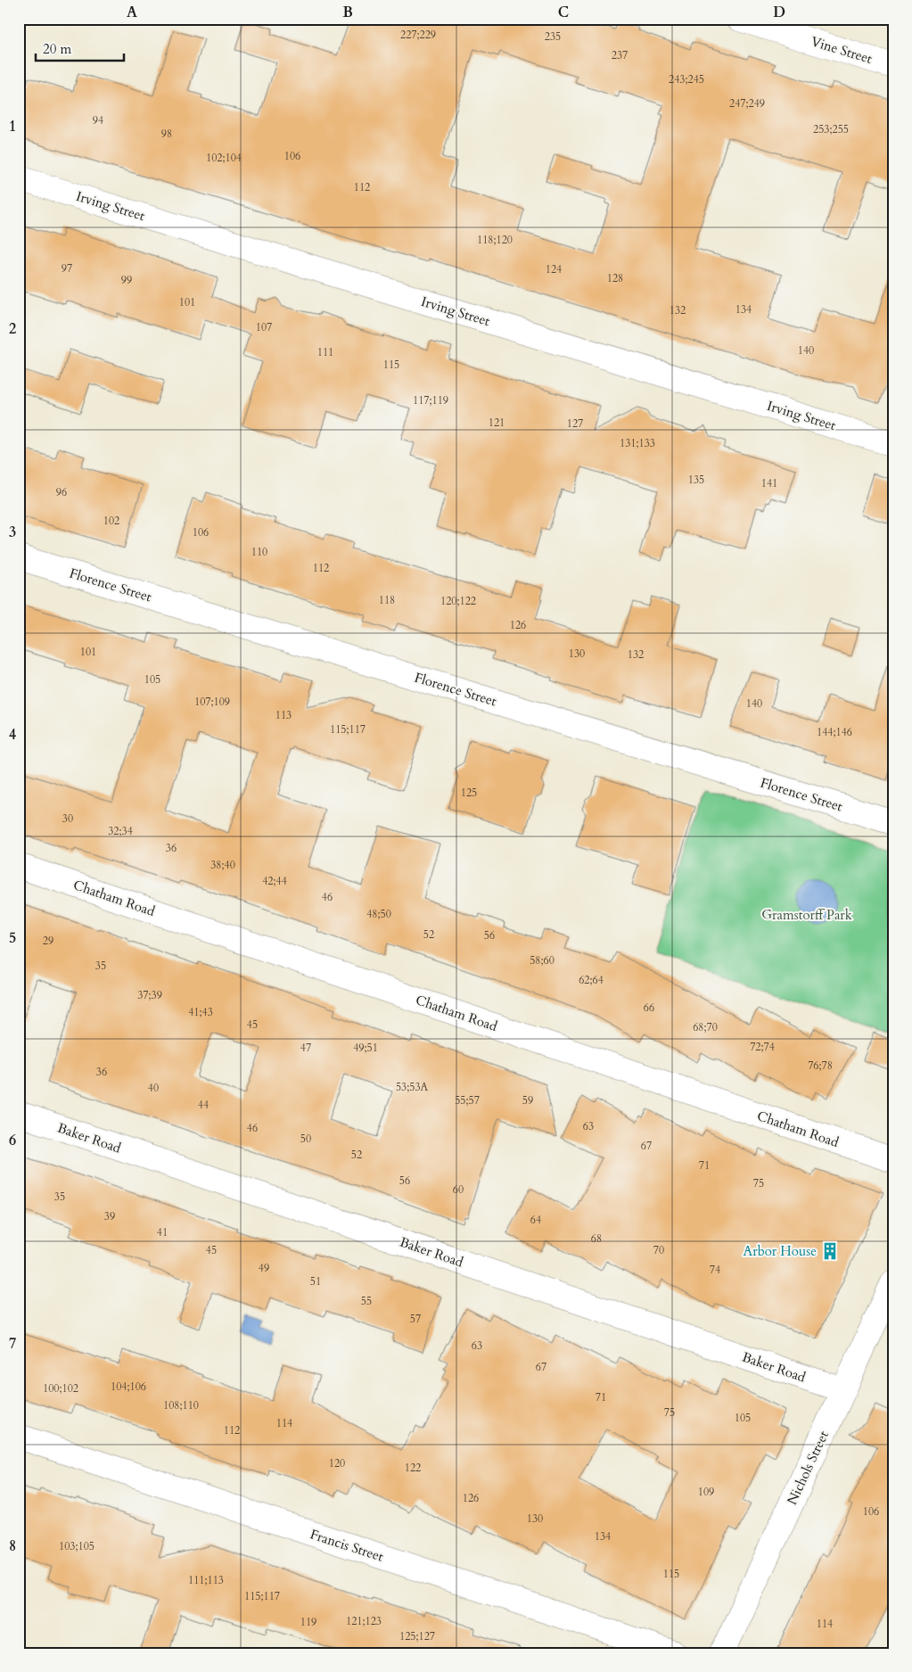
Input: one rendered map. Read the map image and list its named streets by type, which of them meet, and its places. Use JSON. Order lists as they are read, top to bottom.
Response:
{
  "streets": {
    "street": [
      "Vine Street",
      "Irving Street",
      "Florence Street",
      "Chatham Road",
      "Baker Road",
      "Nichols Street",
      "Francis Street"
    ]
  },
  "crossings": [
    ["Baker Road", "Nichols Street"]
  ],
  "parks": ["Gramstorff Park"],
  "places": {
    "building": ["Arbor House"]
  },
  "house_numbers": [
    "227;229",
    "235",
    "237",
    "243;245",
    "247;249",
    "94",
    "253;255",
    "98",
    "106",
    "102;104",
    "112",
    "118;120",
    "97",
    "124",
    "128",
    "99",
    "101",
    "134",
    "132",
    "107",
    "140",
    "111",
    "115",
    "117;119",
    "121",
    "127",
    "131;133",
    "135",
    "141",
    "96",
    "102",
    "106",
    "110",
    "112",
    "118",
    "120;122",
    "126",
    "101",
    "130",
    "132",
    "105",
    "107;109",
    "140",
    "113",
    "115;117",
    "144;146",
    "125",
    "30",
    "32;34",
    "36",
    "38;40",
    "42;44",
    "46",
    "48;50",
    "52",
    "56",
    "29",
    "58;60",
    "35",
    "62;64",
    "37;39",
    "66",
    "41;43",
    "45",
    "68;70",
    "72;74",
    "47",
    "49;51",
    "76;78",
    "36",
    "53;53A",
    "40",
    "55;57",
    "59",
    "44",
    "63",
    "46",
    "50",
    "67",
    "52",
    "71",
    "56",
    "75",
    "60",
    "35",
    "39",
    "64",
    "41",
    "68",
    "45",
    "70",
    "49",
    "74",
    "51",
    "55",
    "57",
    "63",
    "67",
    "104;106",
    "100;102",
    "71",
    "108;110",
    "75",
    "105",
    "114",
    "112",
    "120",
    "122",
    "109",
    "126",
    "106",
    "130",
    "134",
    "103;105",
    "115",
    "111;113",
    "115;117",
    "121;123",
    "119",
    "114",
    "125;127"
  ],
  "scale_bar": "20 m",
  "grid": {
    "columns": [
      "A",
      "B",
      "C",
      "D"
    ],
    "rows": [
      "1",
      "2",
      "3",
      "4",
      "5",
      "6",
      "7",
      "8"
    ]
  }
}
